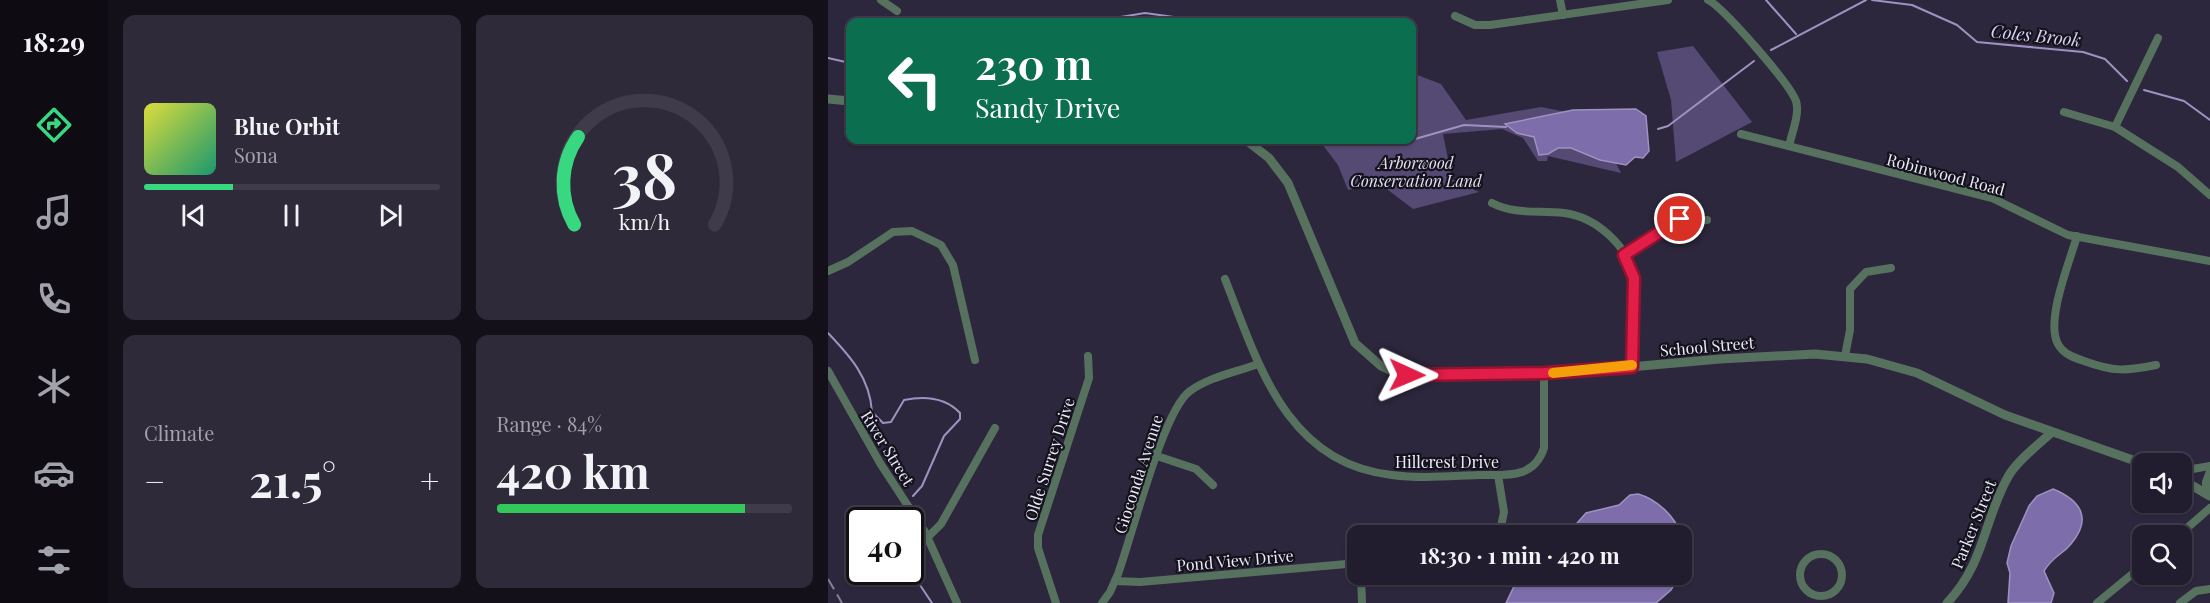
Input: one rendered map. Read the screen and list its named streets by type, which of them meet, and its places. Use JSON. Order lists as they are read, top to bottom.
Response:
{
  "streets": {
    "street": [
      "Robinwood Road",
      "School Street",
      "River Street",
      "Olde Surrey Drive",
      "Hillcrest Drive",
      "Gioconda Avenue",
      "Parker Street",
      "Pond View Drive"
    ]
  },
  "crossings": [
    ["School Street", "Hillcrest Drive"],
    ["School Street", "Parker Street"],
    ["Hillcrest Drive", "Gioconda Avenue"],
    ["Gioconda Avenue", "Pond View Drive"]
  ],
  "water": ["Coles Brook"],
  "parks": ["Arborwood Conservation Land"],
  "page": {
    "tabs": "18:29",
    "turn": ["230 m", "Sandy Drive"],
    "song": ["Blue Orbit", "Sona"],
    "tile": [
      "Climate",
      ["Range · 84%", "420 km"]
    ],
    "heat": ["−", "21.5°", "+"],
    "limit": "40",
    "trip": "18:30 · 1 min · 420 m",
    "gauge": ["38", "km/h"]
  }
}
